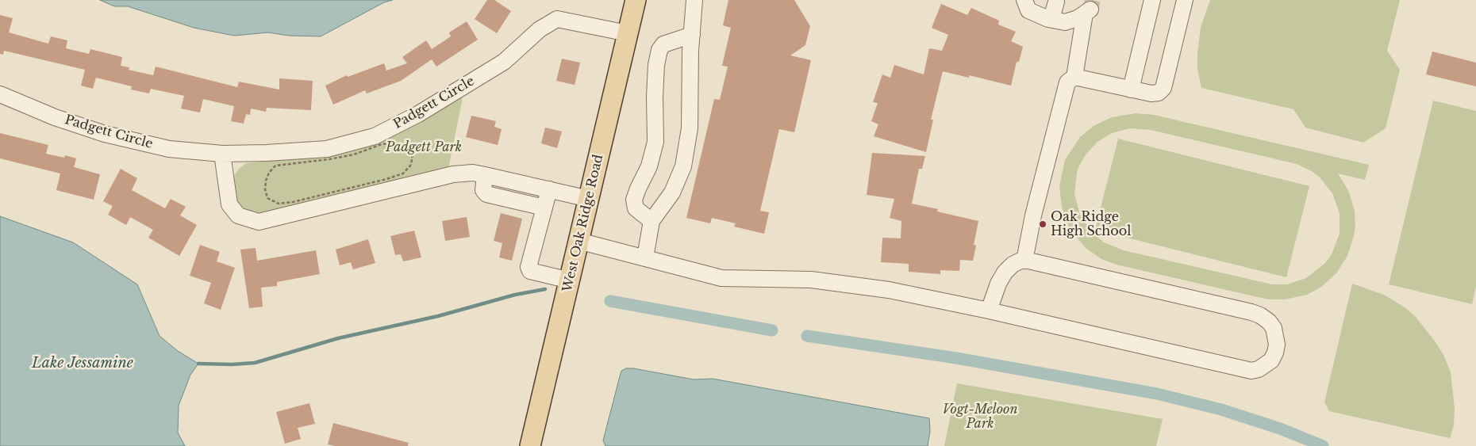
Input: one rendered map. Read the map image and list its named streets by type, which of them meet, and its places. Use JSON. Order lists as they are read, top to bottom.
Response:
{
  "streets": {
    "main road": ["West Oak Ridge Road"],
    "street": ["Padgett Circle"]
  },
  "crossings": [
    ["Padgett Circle", "West Oak Ridge Road"]
  ],
  "water": ["Lake Jessamine"],
  "parks": ["Padgett Park", "Vogt-Meloon Park"],
  "places": ["Oak Ridge High School"]
}
